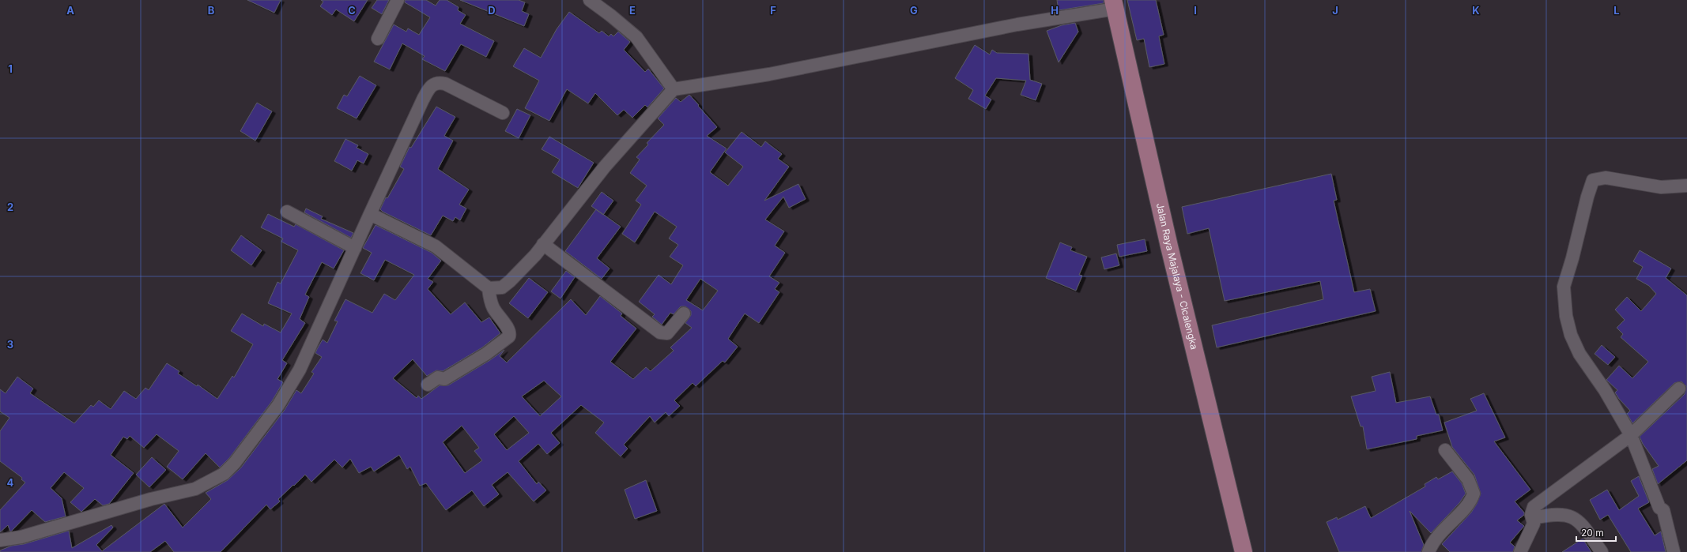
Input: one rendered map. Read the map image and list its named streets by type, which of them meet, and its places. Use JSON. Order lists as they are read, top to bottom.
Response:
{
  "streets": {
    "main road": ["Jalan Raya Majalaya - Cicalengka"]
  },
  "scale_bar": "20 m",
  "grid": {
    "columns": [
      "A",
      "B",
      "C",
      "D",
      "E",
      "F",
      "G",
      "H",
      "I",
      "J",
      "K",
      "L"
    ],
    "rows": [
      "1",
      "2",
      "3",
      "4"
    ]
  }
}
